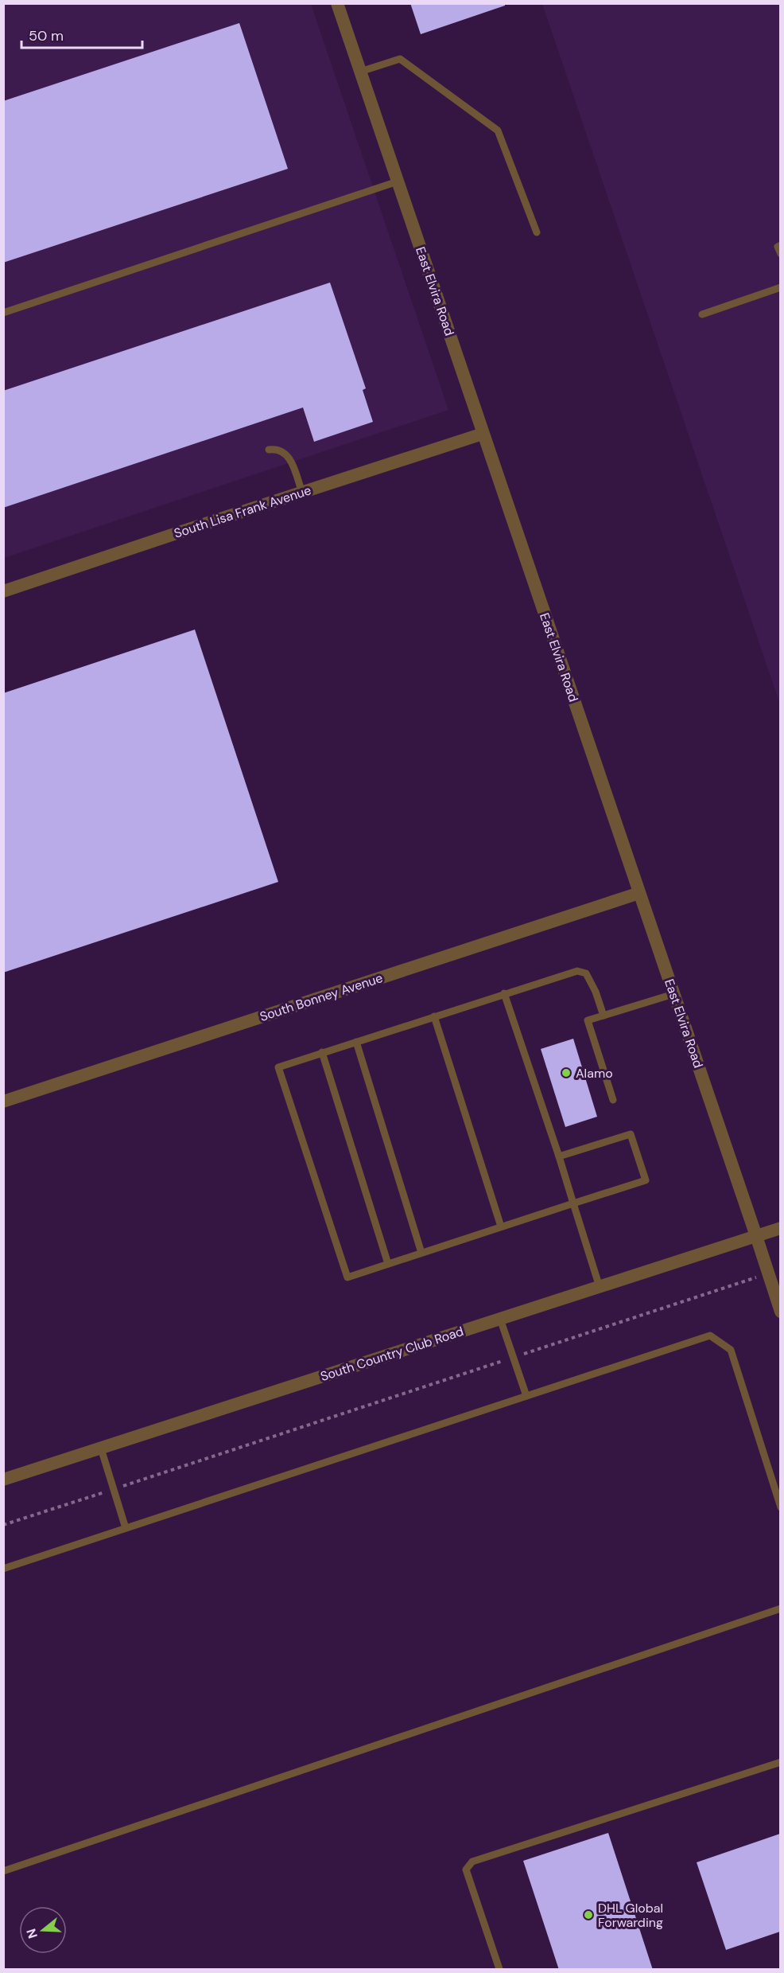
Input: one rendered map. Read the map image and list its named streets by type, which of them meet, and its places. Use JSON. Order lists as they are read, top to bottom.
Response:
{
  "streets": {
    "street": [
      "East Elvira Road",
      "South Lisa Frank Avenue",
      "South Bonney Avenue",
      "South Country Club Road"
    ]
  },
  "crossings": [
    ["East Elvira Road", "South Lisa Frank Avenue"],
    ["East Elvira Road", "South Bonney Avenue"],
    ["East Elvira Road", "South Country Club Road"]
  ],
  "places": ["Alamo", "DHL Global Forwarding"],
  "scale_bar": "50 m",
  "north": "left"
}
